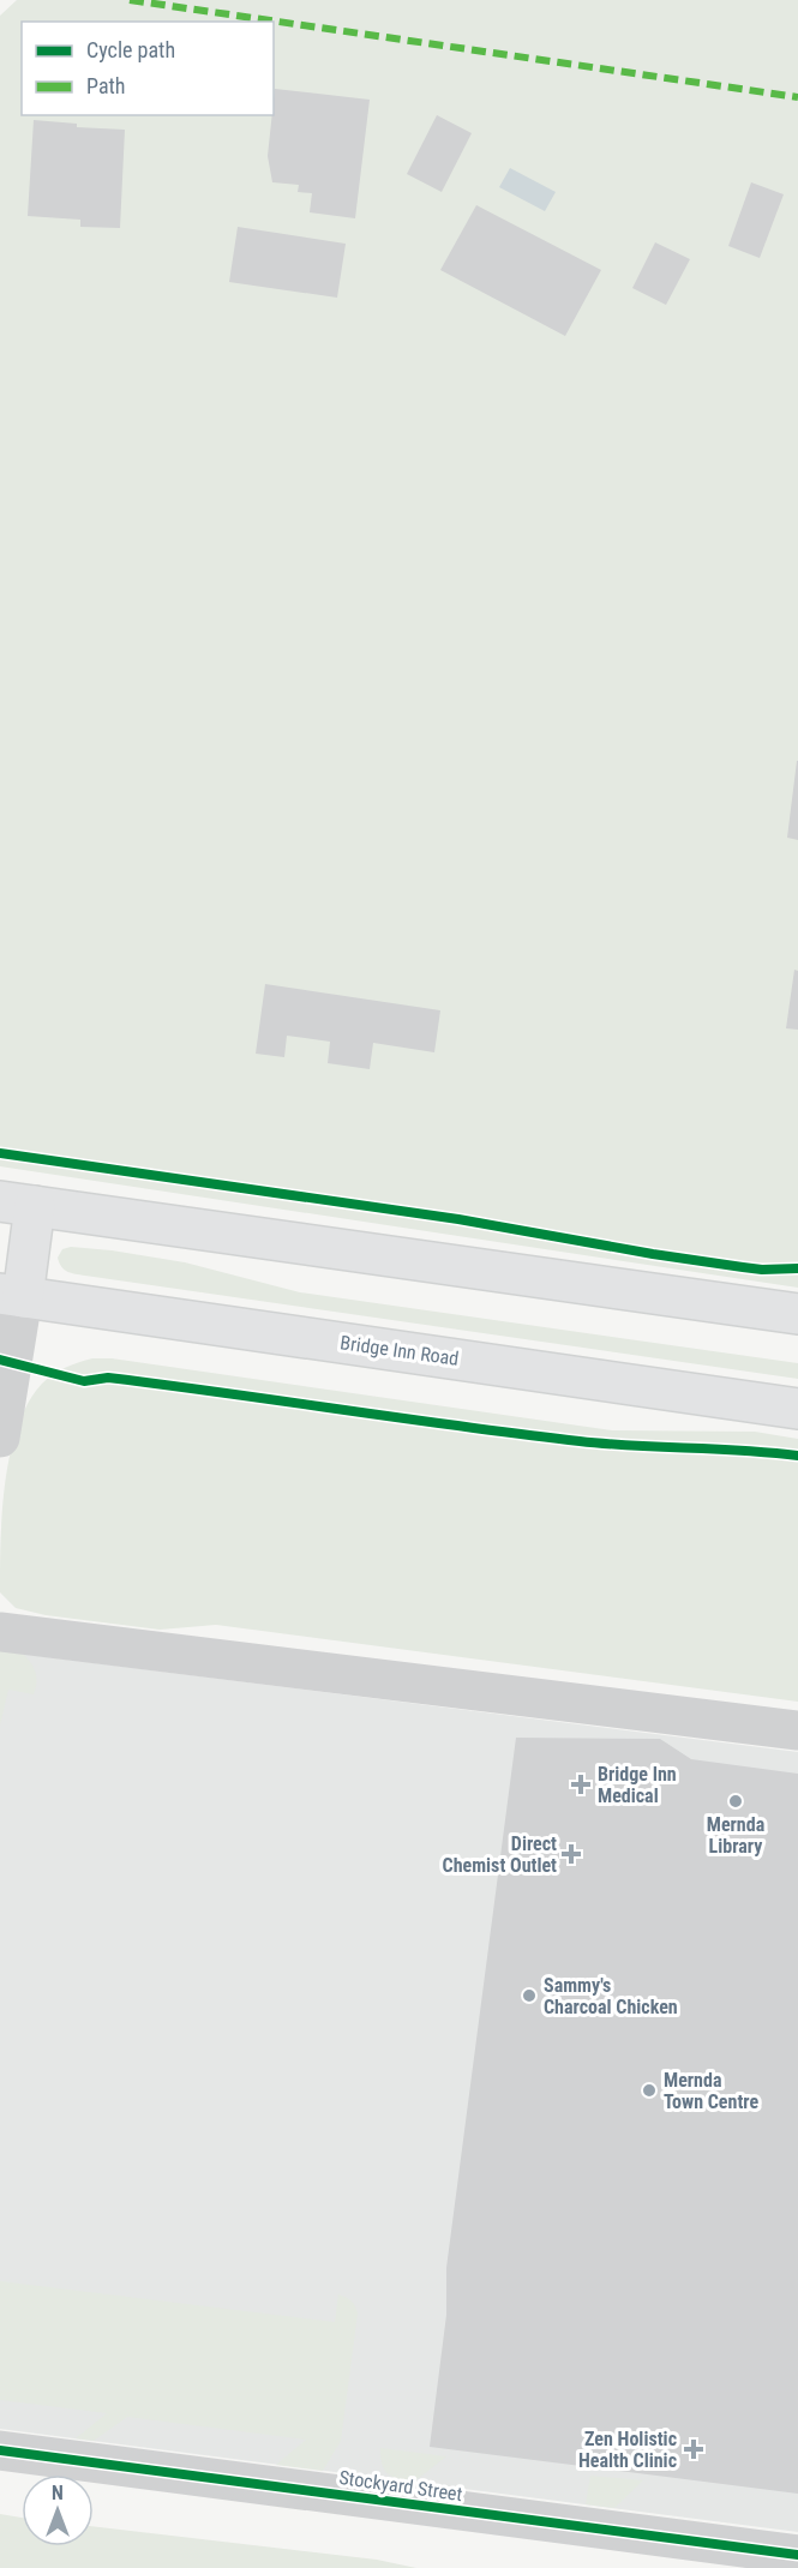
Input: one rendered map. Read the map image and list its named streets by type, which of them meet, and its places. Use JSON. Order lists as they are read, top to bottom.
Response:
{
  "streets": {
    "main road": ["Bridge Inn Road"],
    "street": ["Stockyard Street"]
  },
  "places": {
    "health": ["Bridge Inn Medical", "Direct Chemist Outlet", "Zen Holistic Health Clinic"],
    "other": ["Mernda Library", "Sammy's Charcoal Chicken", "Mernda Town Centre"]
  },
  "legend": ["Cycle path", "Path"],
  "north": "top"
}
